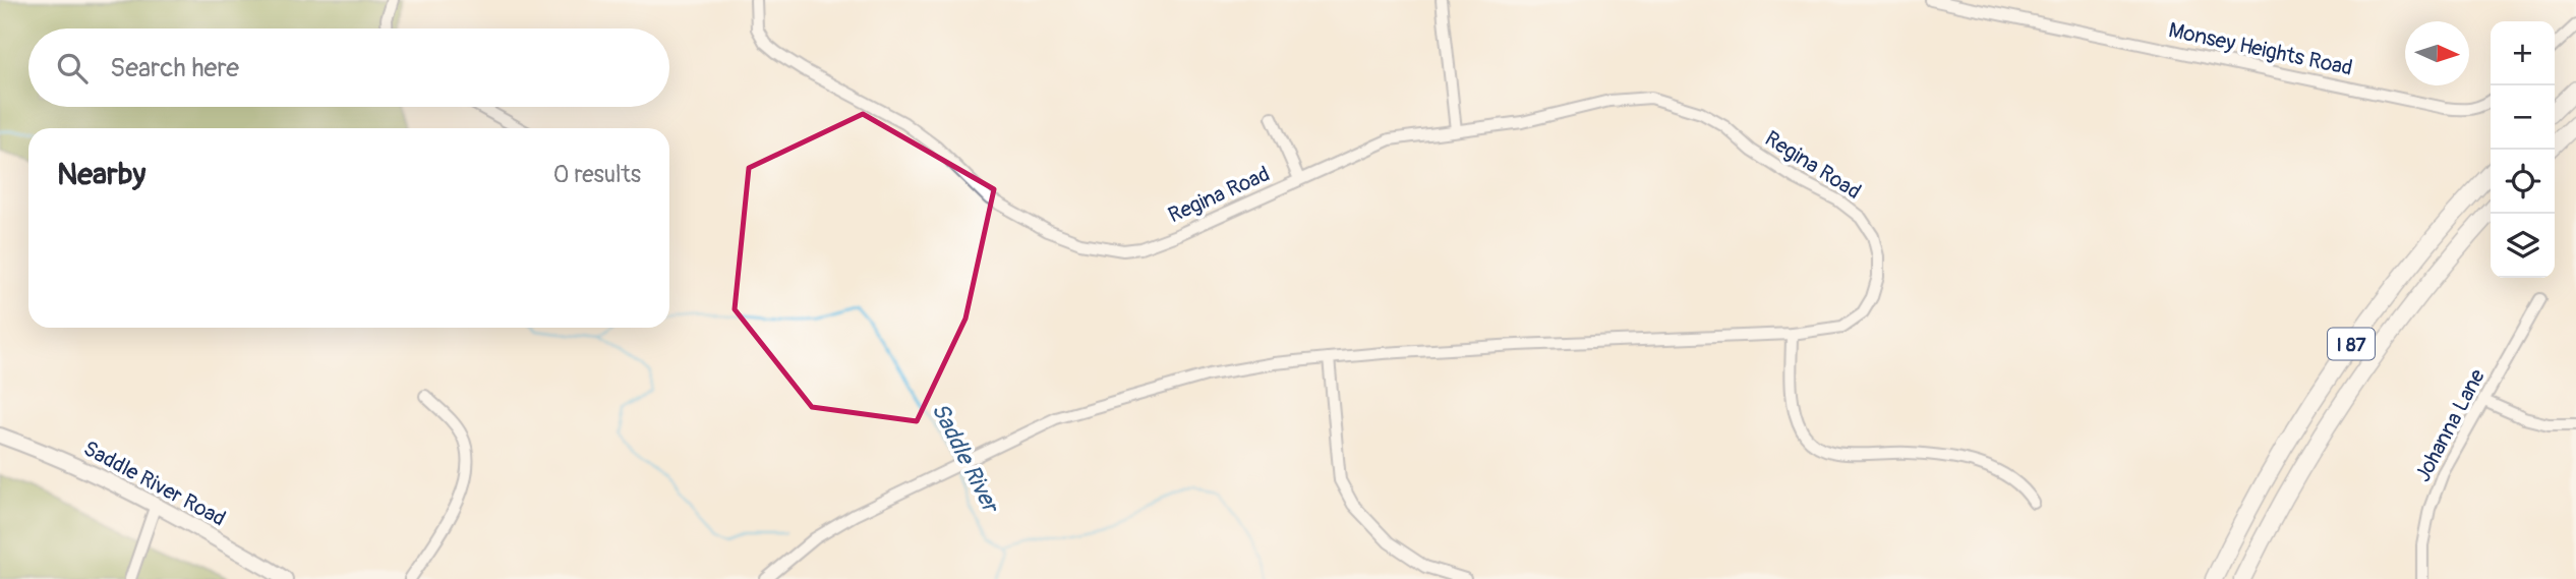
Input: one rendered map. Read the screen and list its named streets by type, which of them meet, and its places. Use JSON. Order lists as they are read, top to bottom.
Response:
{
  "streets": {
    "highway": ["I 87"],
    "main road": ["Saddle River Road"],
    "street": ["Monsey Heights Road", "Regina Road", "Johanna Lane"]
  },
  "water": ["Saddle River"],
  "north": "right",
  "page": {
    "map_buttons": ["+", "−"],
    "search": "Search here",
    "heading": ["Nearby", "0 results"]
  }
}
